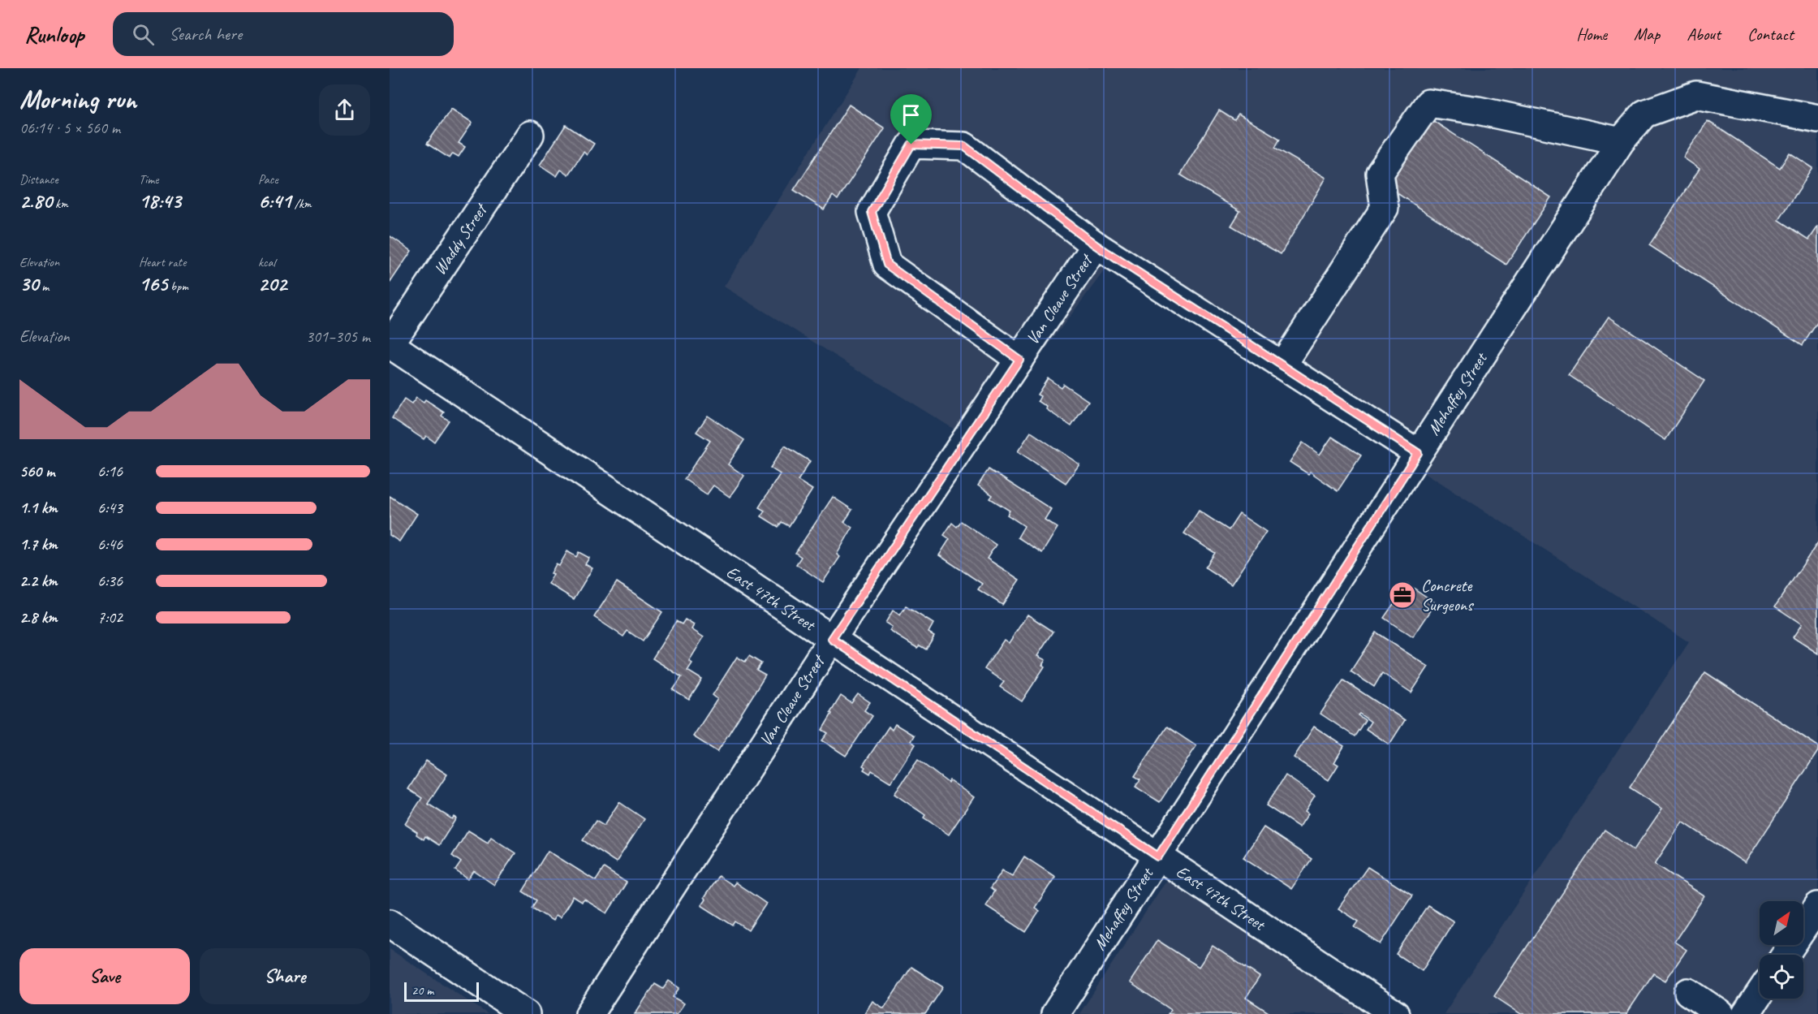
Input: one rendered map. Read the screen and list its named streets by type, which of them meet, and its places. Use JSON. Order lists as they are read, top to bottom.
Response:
{
  "streets": {
    "street": [
      "Waddy Street",
      "Van Cleave Street",
      "Mehaffey Street",
      "East 47th Street"
    ]
  },
  "crossings": [
    ["Waddy Street", "East 47th Street"],
    ["Van Cleave Street", "East 47th Street"],
    ["Mehaffey Street", "East 47th Street"]
  ],
  "places": {
    "office": ["Concrete Surgeons"]
  },
  "scale_bar": "20 m",
  "north": "top right",
  "page": {
    "header": "Runloop",
    "search": "Search here",
    "nav": [
      "Home",
      "Map",
      "About",
      "Contact"
    ],
    "heading": ["Morning run", "06:14 · 5 × 560 m"],
    "stats": [
      ["Distance", "2.80 km"],
      ["Time", "18:43"],
      ["Pace", "6:41 /km"],
      ["Elevation", "30 m"],
      ["Heart rate", "165 bpm"],
      ["kcal", "202"]
    ],
    "chart": ["Elevation", "301–305 m"],
    "list": [
      {
        "name": "560 m",
        "note": "6:16"
      },
      {
        "name": "1.1 km",
        "note": "6:43"
      },
      {
        "name": "1.7 km",
        "note": "6:46"
      },
      {
        "name": "2.2 km",
        "note": "6:36"
      },
      {
        "name": "2.8 km",
        "note": "7:02"
      }
    ],
    "buttons": ["Save", "Share"],
    "scale": "20 m"
  }
}
